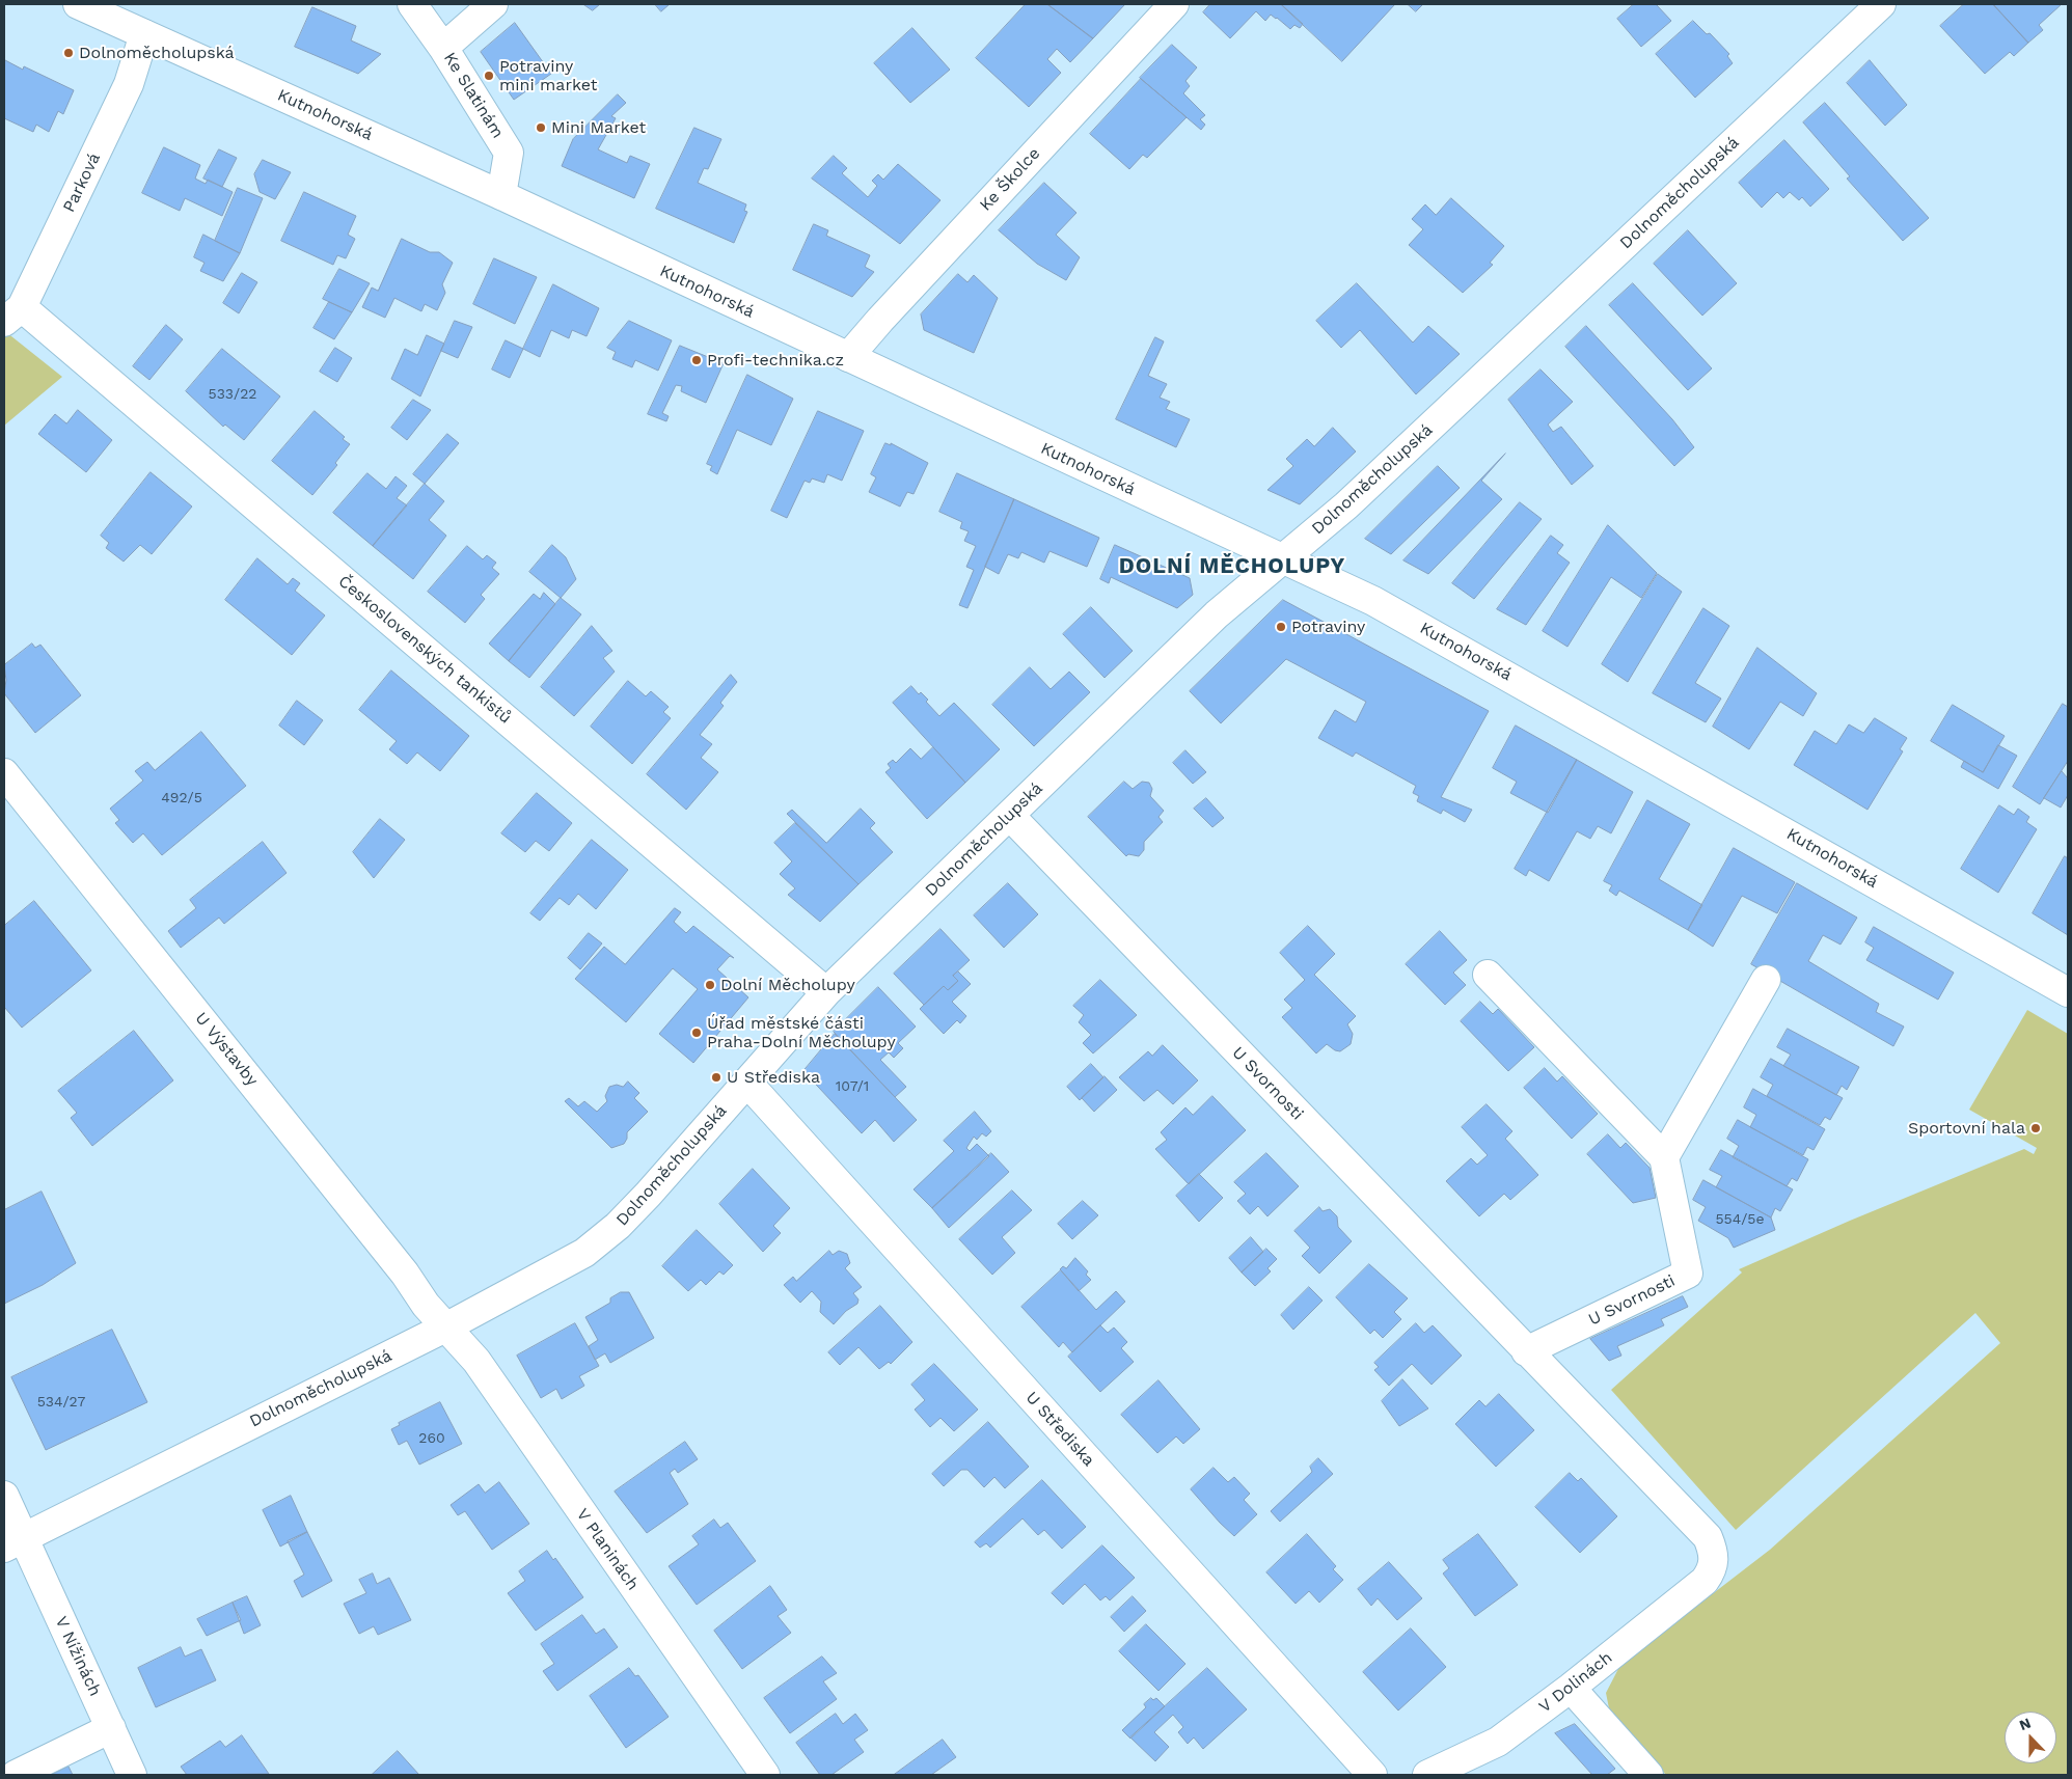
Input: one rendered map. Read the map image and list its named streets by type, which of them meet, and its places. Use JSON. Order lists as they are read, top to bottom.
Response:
{
  "streets": {
    "street": [
      "Ke Slatinám",
      "Kutnohorská",
      "Ke Školce",
      "Parková",
      "Dolnoměcholupská",
      "Československých tankistů",
      "U Výstavby",
      "U Svornosti",
      "U Střediska",
      "V Planinách",
      "V Nížinách",
      "V Dolinách"
    ]
  },
  "crossings": [
    ["Ke Slatinám", "Kutnohorská"],
    ["Kutnohorská", "Ke Školce"],
    ["Kutnohorská", "Parková"],
    ["Kutnohorská", "Dolnoměcholupská"],
    ["Parková", "Československých tankistů"],
    ["Dolnoměcholupská", "Československých tankistů"],
    ["Dolnoměcholupská", "U Výstavby"],
    ["Dolnoměcholupská", "U Svornosti"],
    ["Dolnoměcholupská", "U Střediska"],
    ["Dolnoměcholupská", "V Planinách"],
    ["Dolnoměcholupská", "V Nížinách"],
    ["U Výstavby", "V Planinách"],
    ["U Svornosti", "V Dolinách"]
  ],
  "districts": ["DOLNÍ MĚCHOLUPY"],
  "places": [
    "Dolnoměcholupská",
    "Potraviny mini market",
    "Mini Market",
    "Profi-technika.cz",
    "Potraviny",
    "Dolní Měcholupy",
    "Úřad městské části Praha-Dolní Měcholupy",
    "U Střediska",
    "Sportovní hala"
  ],
  "house_numbers": [
    "533/22",
    "492/5",
    "107/1",
    "554/5e",
    "534/27",
    "260"
  ],
  "north": "top"
}
